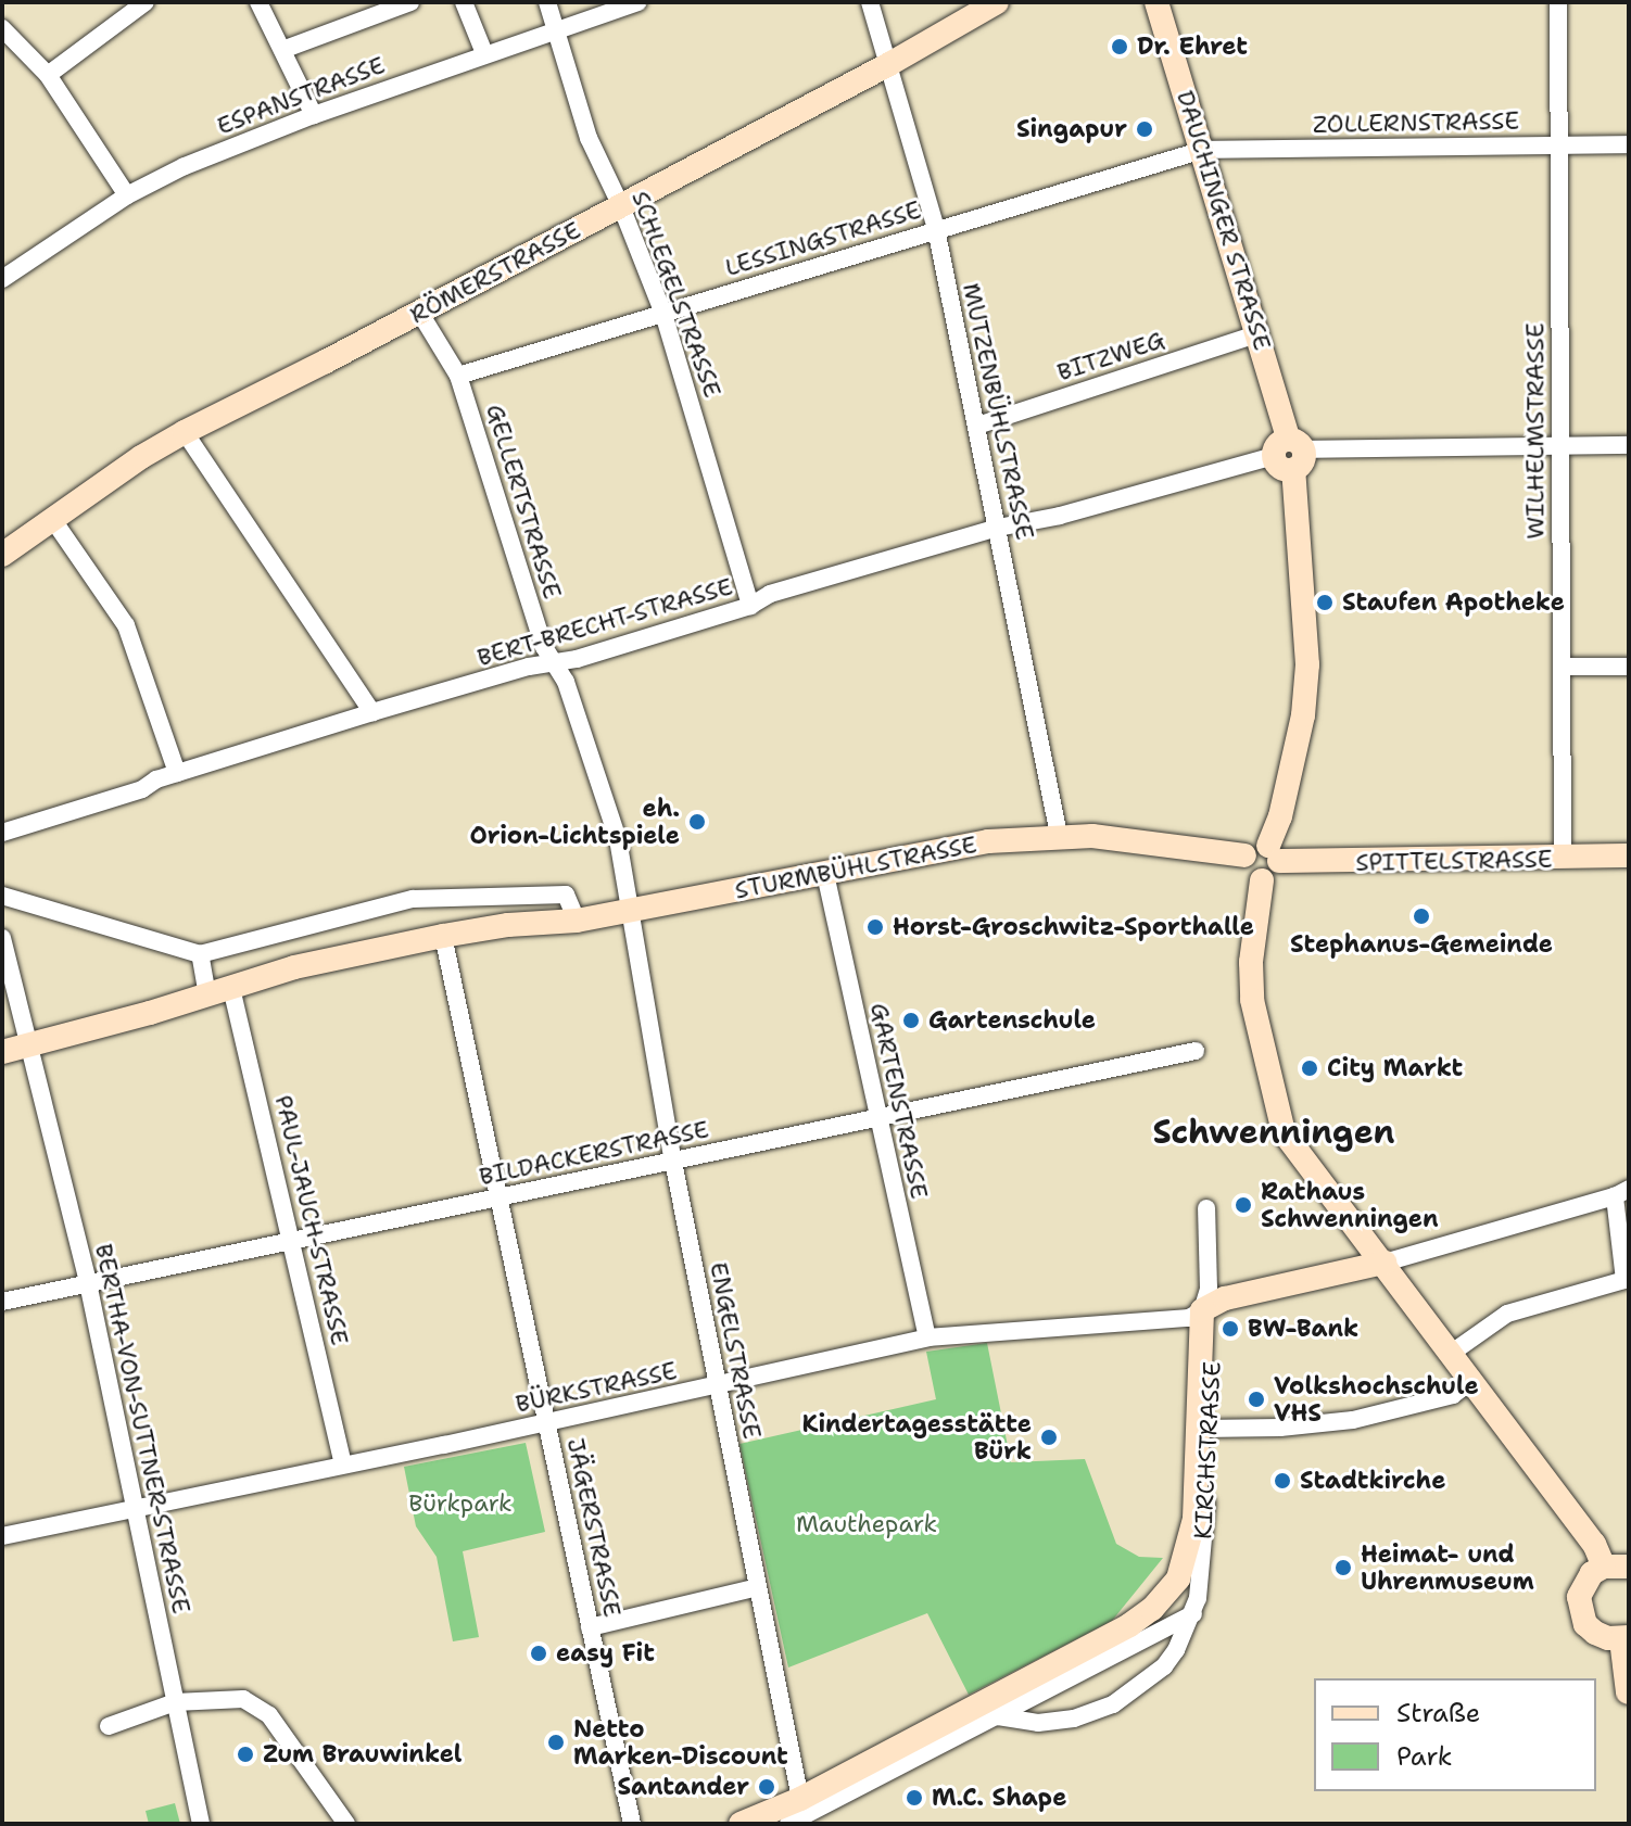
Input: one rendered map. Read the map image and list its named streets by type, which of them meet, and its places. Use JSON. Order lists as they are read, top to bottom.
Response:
{
  "streets": {
    "main road": [
      "DAUCHINGER STRASSE",
      "RÖMERSTRASSE",
      "SPITTELSTRASSE",
      "STURMBÜHLSTRASSE",
      "KIRCHSTRASSE"
    ],
    "street": [
      "ESPANSTRASSE",
      "ZOLLERNSTRASSE",
      "LESSINGSTRASSE",
      "SCHLEGELSTRASSE",
      "BITZWEG",
      "MUTZENBÜHLSTRASSE",
      "WILHELMSTRASSE",
      "GELLERTSTRASSE",
      "BERT-BRECHT-STRASSE",
      "GARTENSTRASSE",
      "BILDACKERSTRASSE",
      "PAUL-JAUCH-STRASSE",
      "ENGELSTRASSE",
      "BÜRKSTRASSE",
      "BERTHA-VON-SUTTNER-STRASSE",
      "JÄGERSTRASSE"
    ]
  },
  "crossings": [
    ["ESPANSTRASSE", "SCHLEGELSTRASSE"],
    ["ZOLLERNSTRASSE", "DAUCHINGER STRASSE"],
    ["ZOLLERNSTRASSE", "LESSINGSTRASSE"],
    ["ZOLLERNSTRASSE", "WILHELMSTRASSE"],
    ["DAUCHINGER STRASSE", "LESSINGSTRASSE"],
    ["DAUCHINGER STRASSE", "BITZWEG"],
    ["DAUCHINGER STRASSE", "BERT-BRECHT-STRASSE"],
    ["DAUCHINGER STRASSE", "SPITTELSTRASSE"],
    ["DAUCHINGER STRASSE", "STURMBÜHLSTRASSE"],
    ["LESSINGSTRASSE", "SCHLEGELSTRASSE"],
    ["LESSINGSTRASSE", "MUTZENBÜHLSTRASSE"],
    ["LESSINGSTRASSE", "GELLERTSTRASSE"],
    ["RÖMERSTRASSE", "SCHLEGELSTRASSE"],
    ["RÖMERSTRASSE", "MUTZENBÜHLSTRASSE"],
    ["RÖMERSTRASSE", "GELLERTSTRASSE"],
    ["SCHLEGELSTRASSE", "BERT-BRECHT-STRASSE"],
    ["BITZWEG", "MUTZENBÜHLSTRASSE"],
    ["MUTZENBÜHLSTRASSE", "BERT-BRECHT-STRASSE"],
    ["MUTZENBÜHLSTRASSE", "STURMBÜHLSTRASSE"],
    ["WILHELMSTRASSE", "BERT-BRECHT-STRASSE"],
    ["WILHELMSTRASSE", "SPITTELSTRASSE"],
    ["GELLERTSTRASSE", "BERT-BRECHT-STRASSE"],
    ["GELLERTSTRASSE", "STURMBÜHLSTRASSE"],
    ["GELLERTSTRASSE", "ENGELSTRASSE"],
    ["SPITTELSTRASSE", "STURMBÜHLSTRASSE"],
    ["STURMBÜHLSTRASSE", "GARTENSTRASSE"],
    ["STURMBÜHLSTRASSE", "PAUL-JAUCH-STRASSE"],
    ["STURMBÜHLSTRASSE", "ENGELSTRASSE"],
    ["STURMBÜHLSTRASSE", "BERTHA-VON-SUTTNER-STRASSE"],
    ["STURMBÜHLSTRASSE", "JÄGERSTRASSE"],
    ["GARTENSTRASSE", "BILDACKERSTRASSE"],
    ["GARTENSTRASSE", "BÜRKSTRASSE"],
    ["BILDACKERSTRASSE", "PAUL-JAUCH-STRASSE"],
    ["BILDACKERSTRASSE", "ENGELSTRASSE"],
    ["BILDACKERSTRASSE", "BERTHA-VON-SUTTNER-STRASSE"],
    ["BILDACKERSTRASSE", "JÄGERSTRASSE"],
    ["PAUL-JAUCH-STRASSE", "BÜRKSTRASSE"],
    ["ENGELSTRASSE", "BÜRKSTRASSE"],
    ["BÜRKSTRASSE", "BERTHA-VON-SUTTNER-STRASSE"],
    ["BÜRKSTRASSE", "KIRCHSTRASSE"],
    ["BÜRKSTRASSE", "JÄGERSTRASSE"]
  ],
  "districts": ["Schwenningen"],
  "parks": ["Bürkpark", "Mauthepark"],
  "places": [
    "Dr. Ehret",
    "Singapur",
    "Staufen Apotheke",
    "eh. Orion-Lichtspiele",
    "Stephanus-Gemeinde",
    "Horst-Groschwitz-Sporthalle",
    "Gartenschule",
    "City Markt",
    "Rathaus Schwenningen",
    "BW-Bank",
    "Volkshochschule VHS",
    "Kindertagesstätte Bürk",
    "Stadtkirche",
    "Heimat- und Uhrenmuseum",
    "easy Fit",
    "Netto Marken-Discount",
    "Zum Brauwinkel",
    "Santander",
    "M.C. Shape"
  ],
  "legend": ["Straße", "Park"]
}
